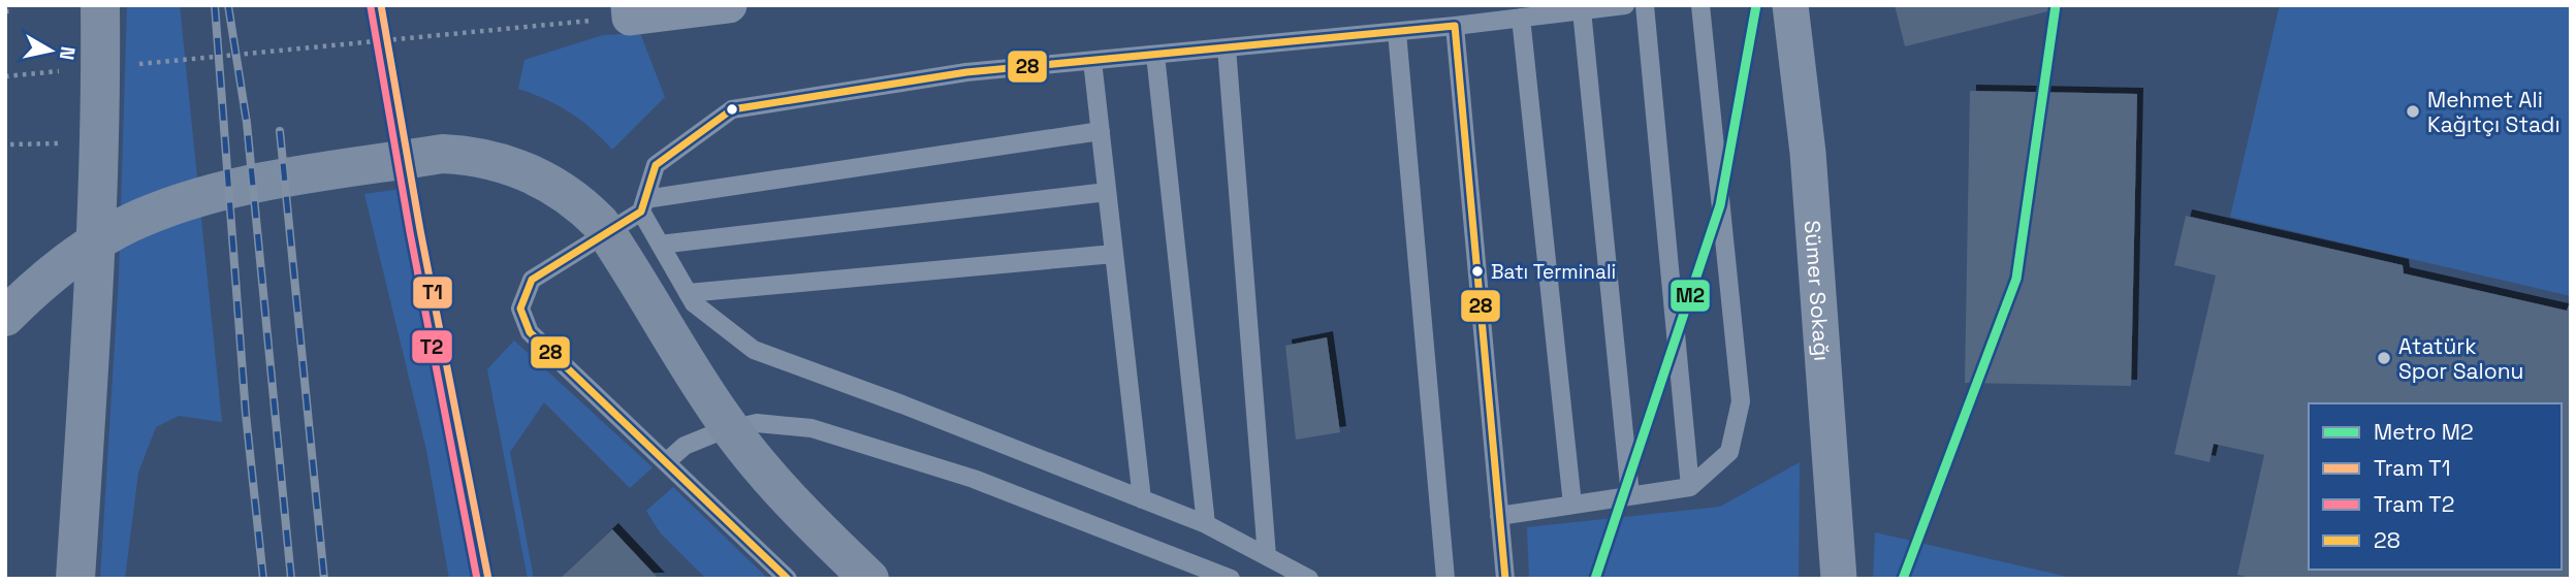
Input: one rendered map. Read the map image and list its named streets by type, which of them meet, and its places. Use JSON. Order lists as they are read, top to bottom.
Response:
{
  "streets": {
    "street": ["Sümer Sokağı"]
  },
  "places": ["Mehmet Ali Kağıtçı Stadı", "Batı Terminali", "Atatürk Spor Salonu"],
  "lines": [
    "metro line M2",
    "tram line T1",
    "tram line T2",
    "transit line 28"
  ],
  "legend": [
    "Metro M2",
    "Tram T1",
    "Tram T2",
    "28"
  ],
  "north": "right"
}
